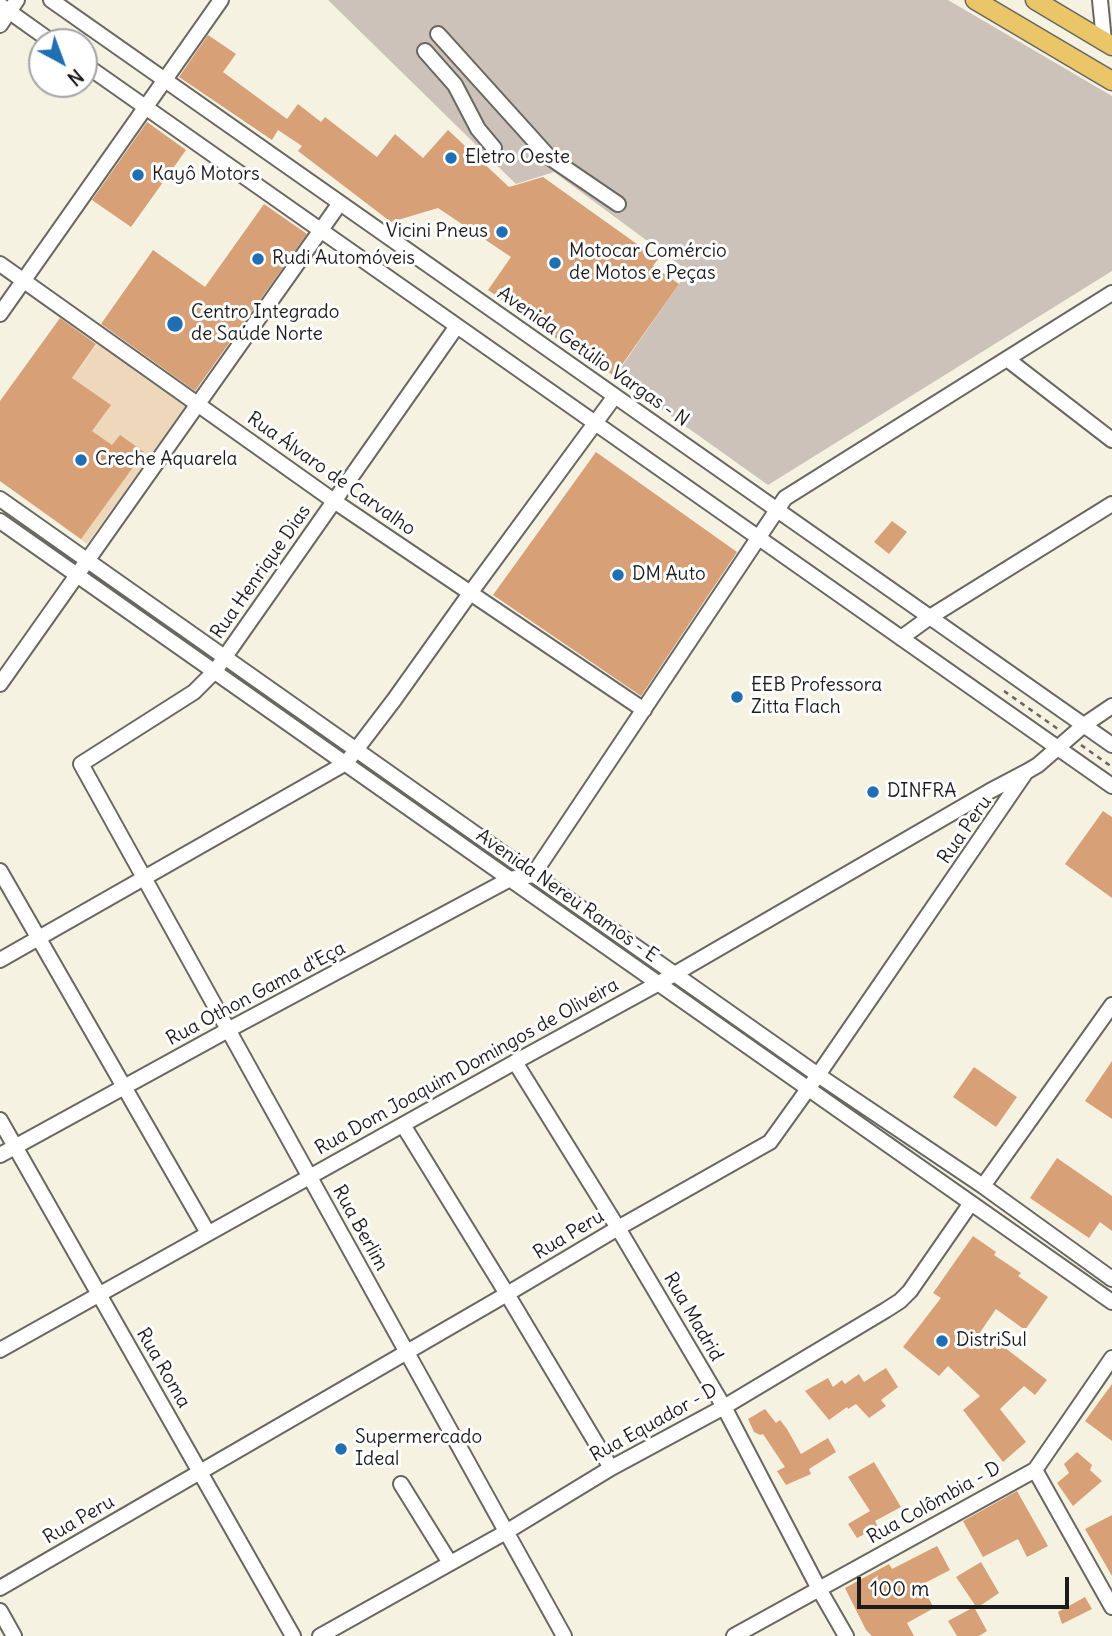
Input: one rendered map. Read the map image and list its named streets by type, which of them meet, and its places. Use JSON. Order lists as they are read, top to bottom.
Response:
{
  "streets": {
    "street": [
      "Avenida Getúlio Vargas - N",
      "Rua Álvaro de Carvalho",
      "Rua Henrique Dias",
      "Rua Peru",
      "Avenida Nereu Ramos - E",
      "Rua Othon Gama d'Eça",
      "Rua Dom Joaquim Domingos de Oliveira",
      "Rua Berlim",
      "Rua Madrid",
      "Rua Roma",
      "Rua Equador - D",
      "Rua Colômbia - D"
    ]
  },
  "crossings": [
    ["Avenida Getúlio Vargas - N", "Rua Dom Joaquim Domingos de Oliveira"],
    ["Rua Álvaro de Carvalho", "Rua Henrique Dias"],
    ["Rua Henrique Dias", "Avenida Nereu Ramos - E"],
    ["Rua Henrique Dias", "Rua Berlim"],
    ["Rua Peru", "Avenida Nereu Ramos - E"],
    ["Rua Peru", "Rua Dom Joaquim Domingos de Oliveira"],
    ["Rua Peru", "Rua Berlim"],
    ["Rua Peru", "Rua Madrid"],
    ["Rua Peru", "Rua Roma"],
    ["Avenida Nereu Ramos - E", "Rua Othon Gama d'Eça"],
    ["Avenida Nereu Ramos - E", "Rua Dom Joaquim Domingos de Oliveira"],
    ["Avenida Nereu Ramos - E", "Rua Equador - D"],
    ["Rua Othon Gama d'Eça", "Rua Berlim"],
    ["Rua Othon Gama d'Eça", "Rua Roma"],
    ["Rua Dom Joaquim Domingos de Oliveira", "Rua Berlim"],
    ["Rua Dom Joaquim Domingos de Oliveira", "Rua Madrid"],
    ["Rua Dom Joaquim Domingos de Oliveira", "Rua Roma"],
    ["Rua Berlim", "Rua Equador - D"],
    ["Rua Madrid", "Rua Equador - D"],
    ["Rua Madrid", "Rua Colômbia - D"]
  ],
  "places": [
    "Eletro Oeste",
    "Kayô Motors",
    "Vicini Pneus",
    "Rudi Automóveis",
    "Motocar Comércio de Motos e Peças",
    "Centro Integrado de Saúde Norte",
    "Creche Aquarela",
    "DM Auto",
    "EEB Professora Zitta Flach",
    "DINFRA",
    "DistriSul",
    "Supermercado Ideal"
  ],
  "scale_bar": "100 m",
  "north": "bottom right"
}
